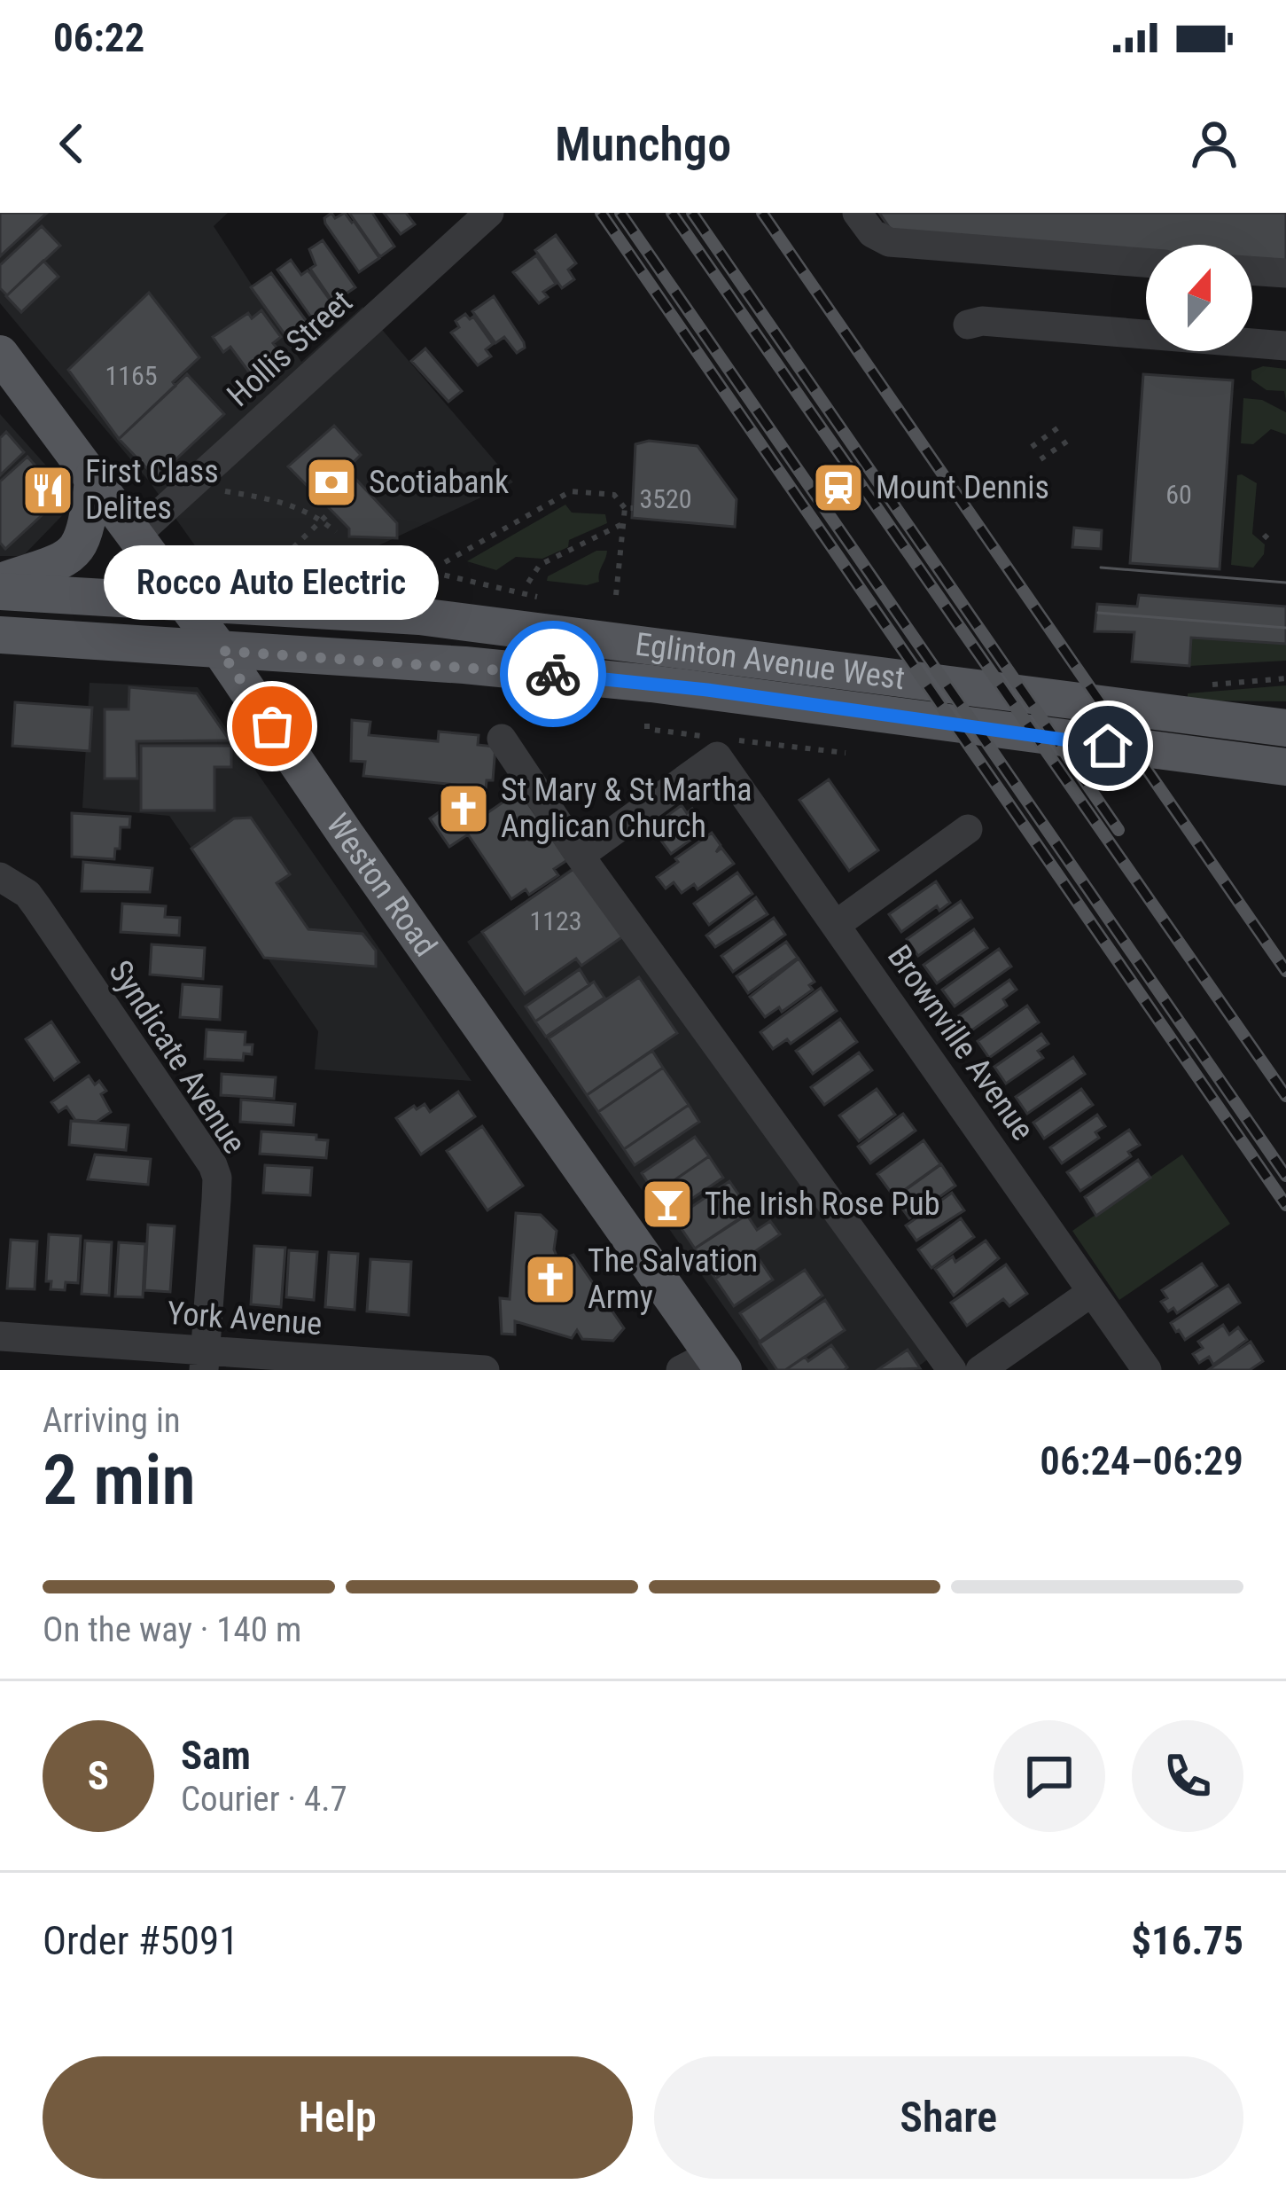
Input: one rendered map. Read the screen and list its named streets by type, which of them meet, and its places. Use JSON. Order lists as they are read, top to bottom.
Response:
{
  "streets": {
    "main road": ["Eglinton Avenue West", "Weston Road"],
    "street": [
      "Hollis Street",
      "Brownville Avenue",
      "Syndicate Avenue",
      "York Avenue"
    ]
  },
  "crossings": [
    ["Hollis Street", "Weston Road"],
    ["Eglinton Avenue West", "Weston Road"],
    ["Syndicate Avenue", "York Avenue"]
  ],
  "places": {
    "bank": ["Scotiabank"],
    "station": ["Mount Dennis"],
    "restaurant": ["First Class Delites"],
    "other": ["Rocco Auto Electric"],
    "church": ["St Mary & St Martha Anglican Church", "The Salvation Army"],
    "bar": ["The Irish Rose Pub"]
  },
  "house_numbers": [
    "1165",
    "60",
    "3520",
    "1123"
  ],
  "north": "top",
  "page": {
    "status": "06:22",
    "header": "Munchgo",
    "bubble": "Rocco Auto Electric",
    "heading": ["2 min", "Arriving in", "06:24–06:29"],
    "panel": [
      "Sam",
      "Courier · 4.7",
      "Order #5091",
      "$16.75"
    ],
    "bar": "On the way · 140 m",
    "round": "S",
    "buttons": ["Help", "Share"]
  }
}
